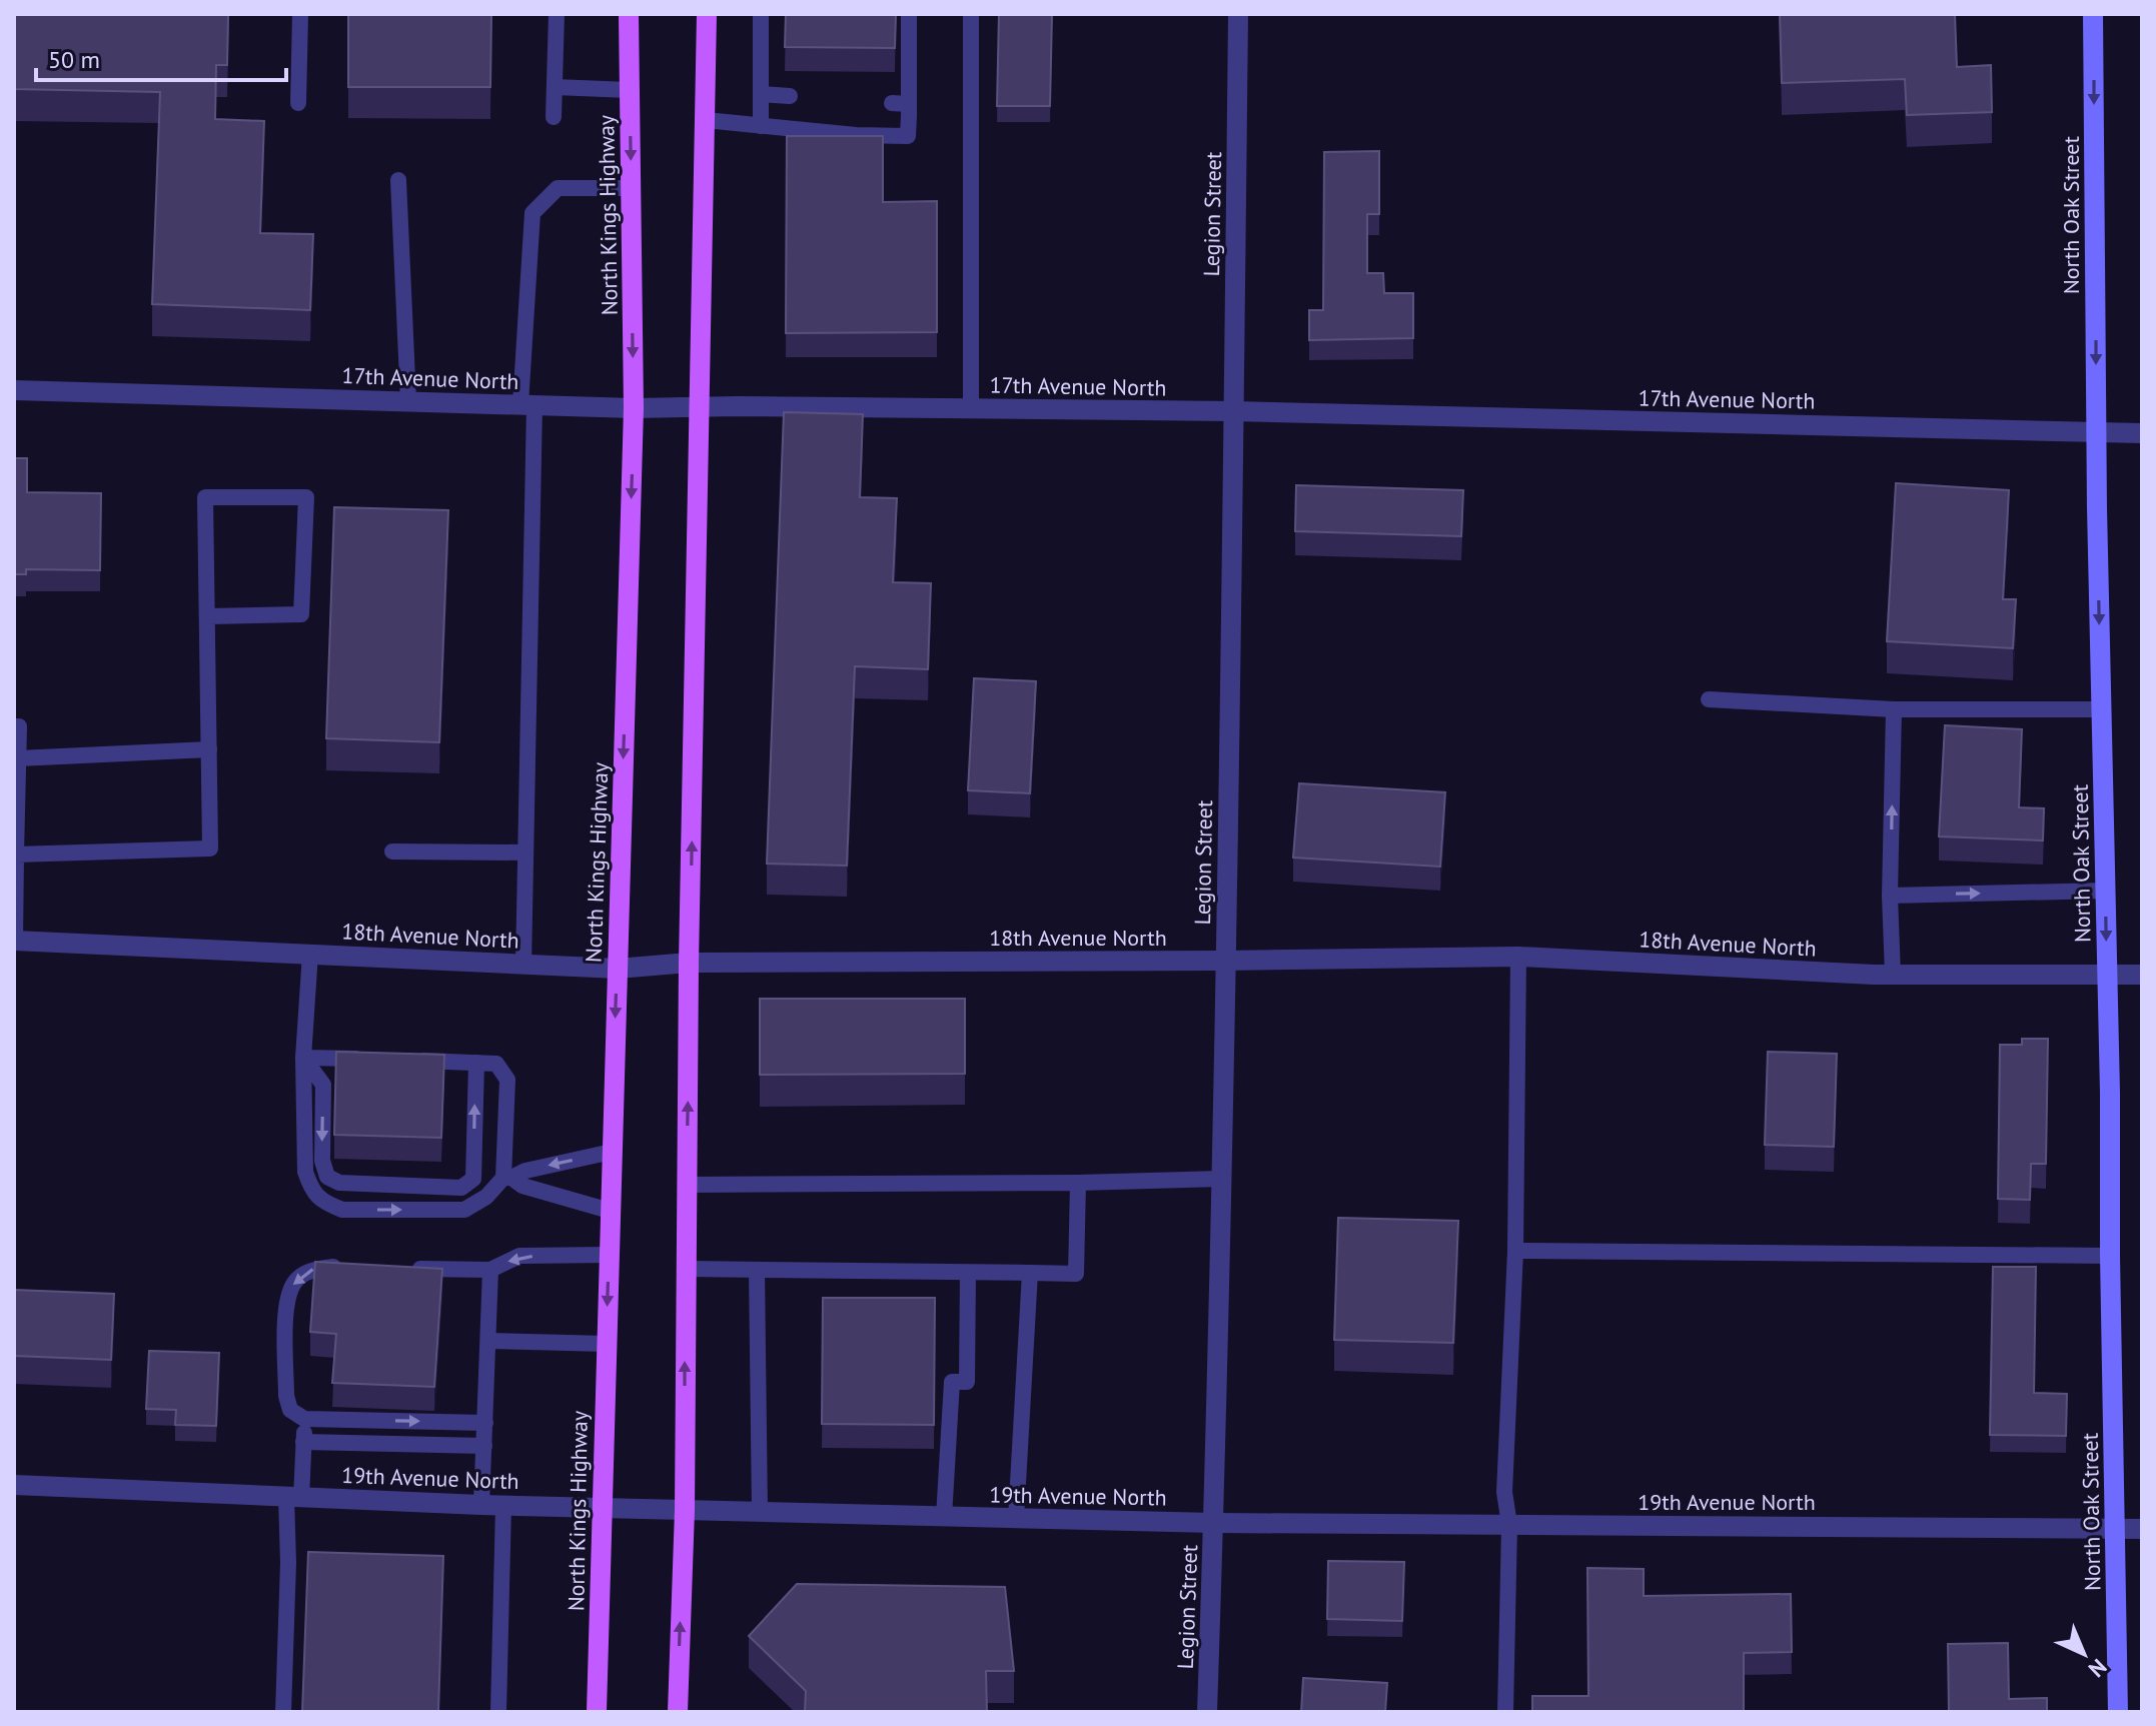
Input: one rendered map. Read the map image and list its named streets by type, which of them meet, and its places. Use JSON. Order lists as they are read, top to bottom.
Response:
{
  "streets": {
    "main road": ["North Kings Highway", "North Oak Street"],
    "street": [
      "Legion Street",
      "17th Avenue North",
      "18th Avenue North",
      "19th Avenue North"
    ]
  },
  "crossings": [
    ["Legion Street", "17th Avenue North"],
    ["Legion Street", "18th Avenue North"],
    ["Legion Street", "19th Avenue North"],
    ["North Kings Highway", "17th Avenue North"],
    ["North Kings Highway", "18th Avenue North"],
    ["North Kings Highway", "19th Avenue North"],
    ["North Oak Street", "17th Avenue North"],
    ["North Oak Street", "18th Avenue North"],
    ["North Oak Street", "19th Avenue North"]
  ],
  "one_way": ["North Oak Street"],
  "scale_bar": "50 m",
  "north": "bottom right"
}
